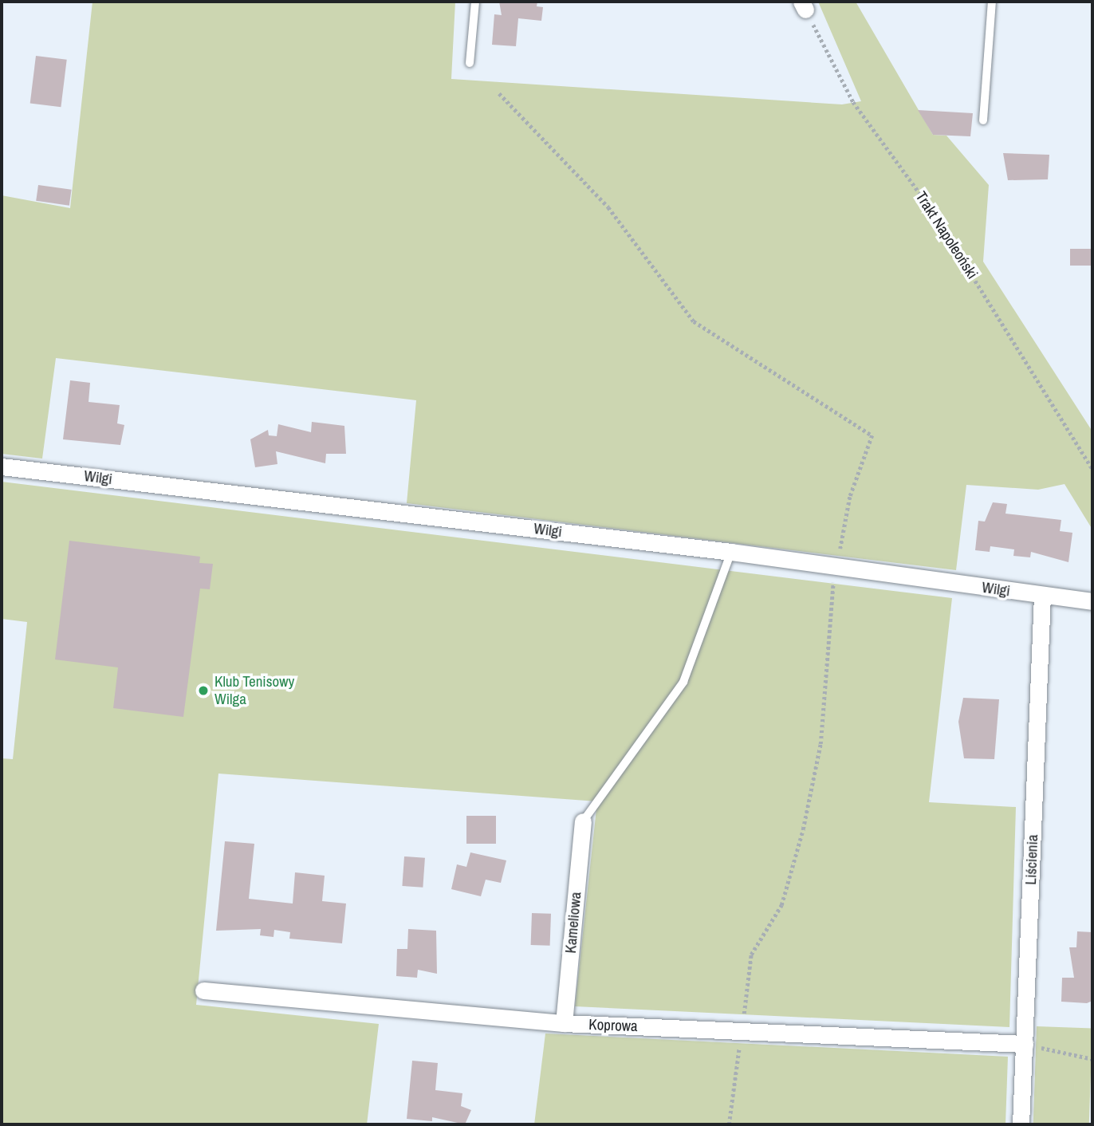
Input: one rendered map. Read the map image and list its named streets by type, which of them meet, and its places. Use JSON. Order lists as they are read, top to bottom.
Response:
{
  "streets": {
    "street": [
      "Wilgi",
      "Liścienia",
      "Kameliowa",
      "Koprowa"
    ],
    "path": ["Trakt Napoleoński"]
  },
  "crossings": [
    ["Wilgi", "Liścienia"],
    ["Liścienia", "Koprowa"],
    ["Kameliowa", "Koprowa"]
  ],
  "places": ["Klub Tenisowy Wilga"]
}
